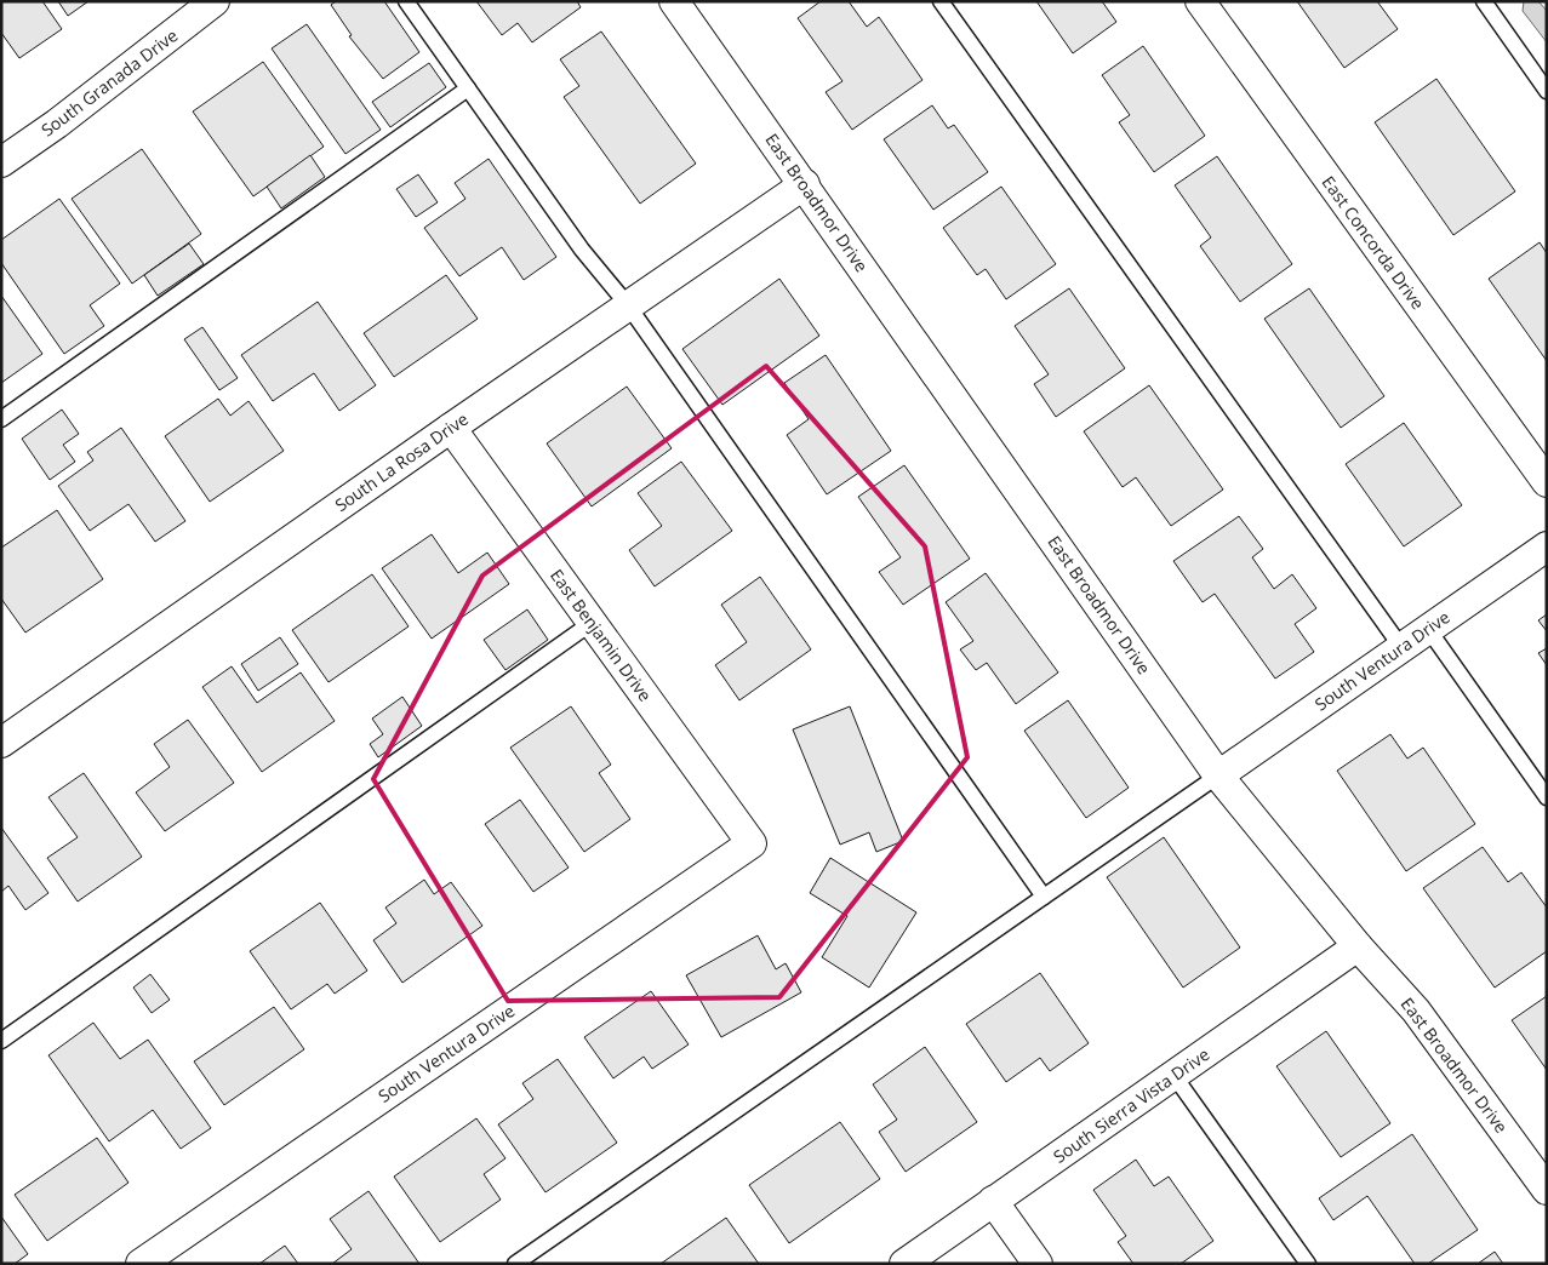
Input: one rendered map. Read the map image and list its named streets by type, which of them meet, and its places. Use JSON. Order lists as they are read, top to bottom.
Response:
{
  "streets": {
    "street": [
      "South Granada Drive",
      "East Broadmor Drive",
      "East Concorda Drive",
      "South La Rosa Drive",
      "East Benjamin Drive",
      "South Ventura Drive",
      "South Sierra Vista Drive"
    ]
  },
  "crossings": [
    ["East Broadmor Drive", "South La Rosa Drive"],
    ["East Broadmor Drive", "South Ventura Drive"],
    ["East Broadmor Drive", "South Sierra Vista Drive"],
    ["South La Rosa Drive", "East Benjamin Drive"],
    ["East Benjamin Drive", "South Ventura Drive"]
  ]
}
